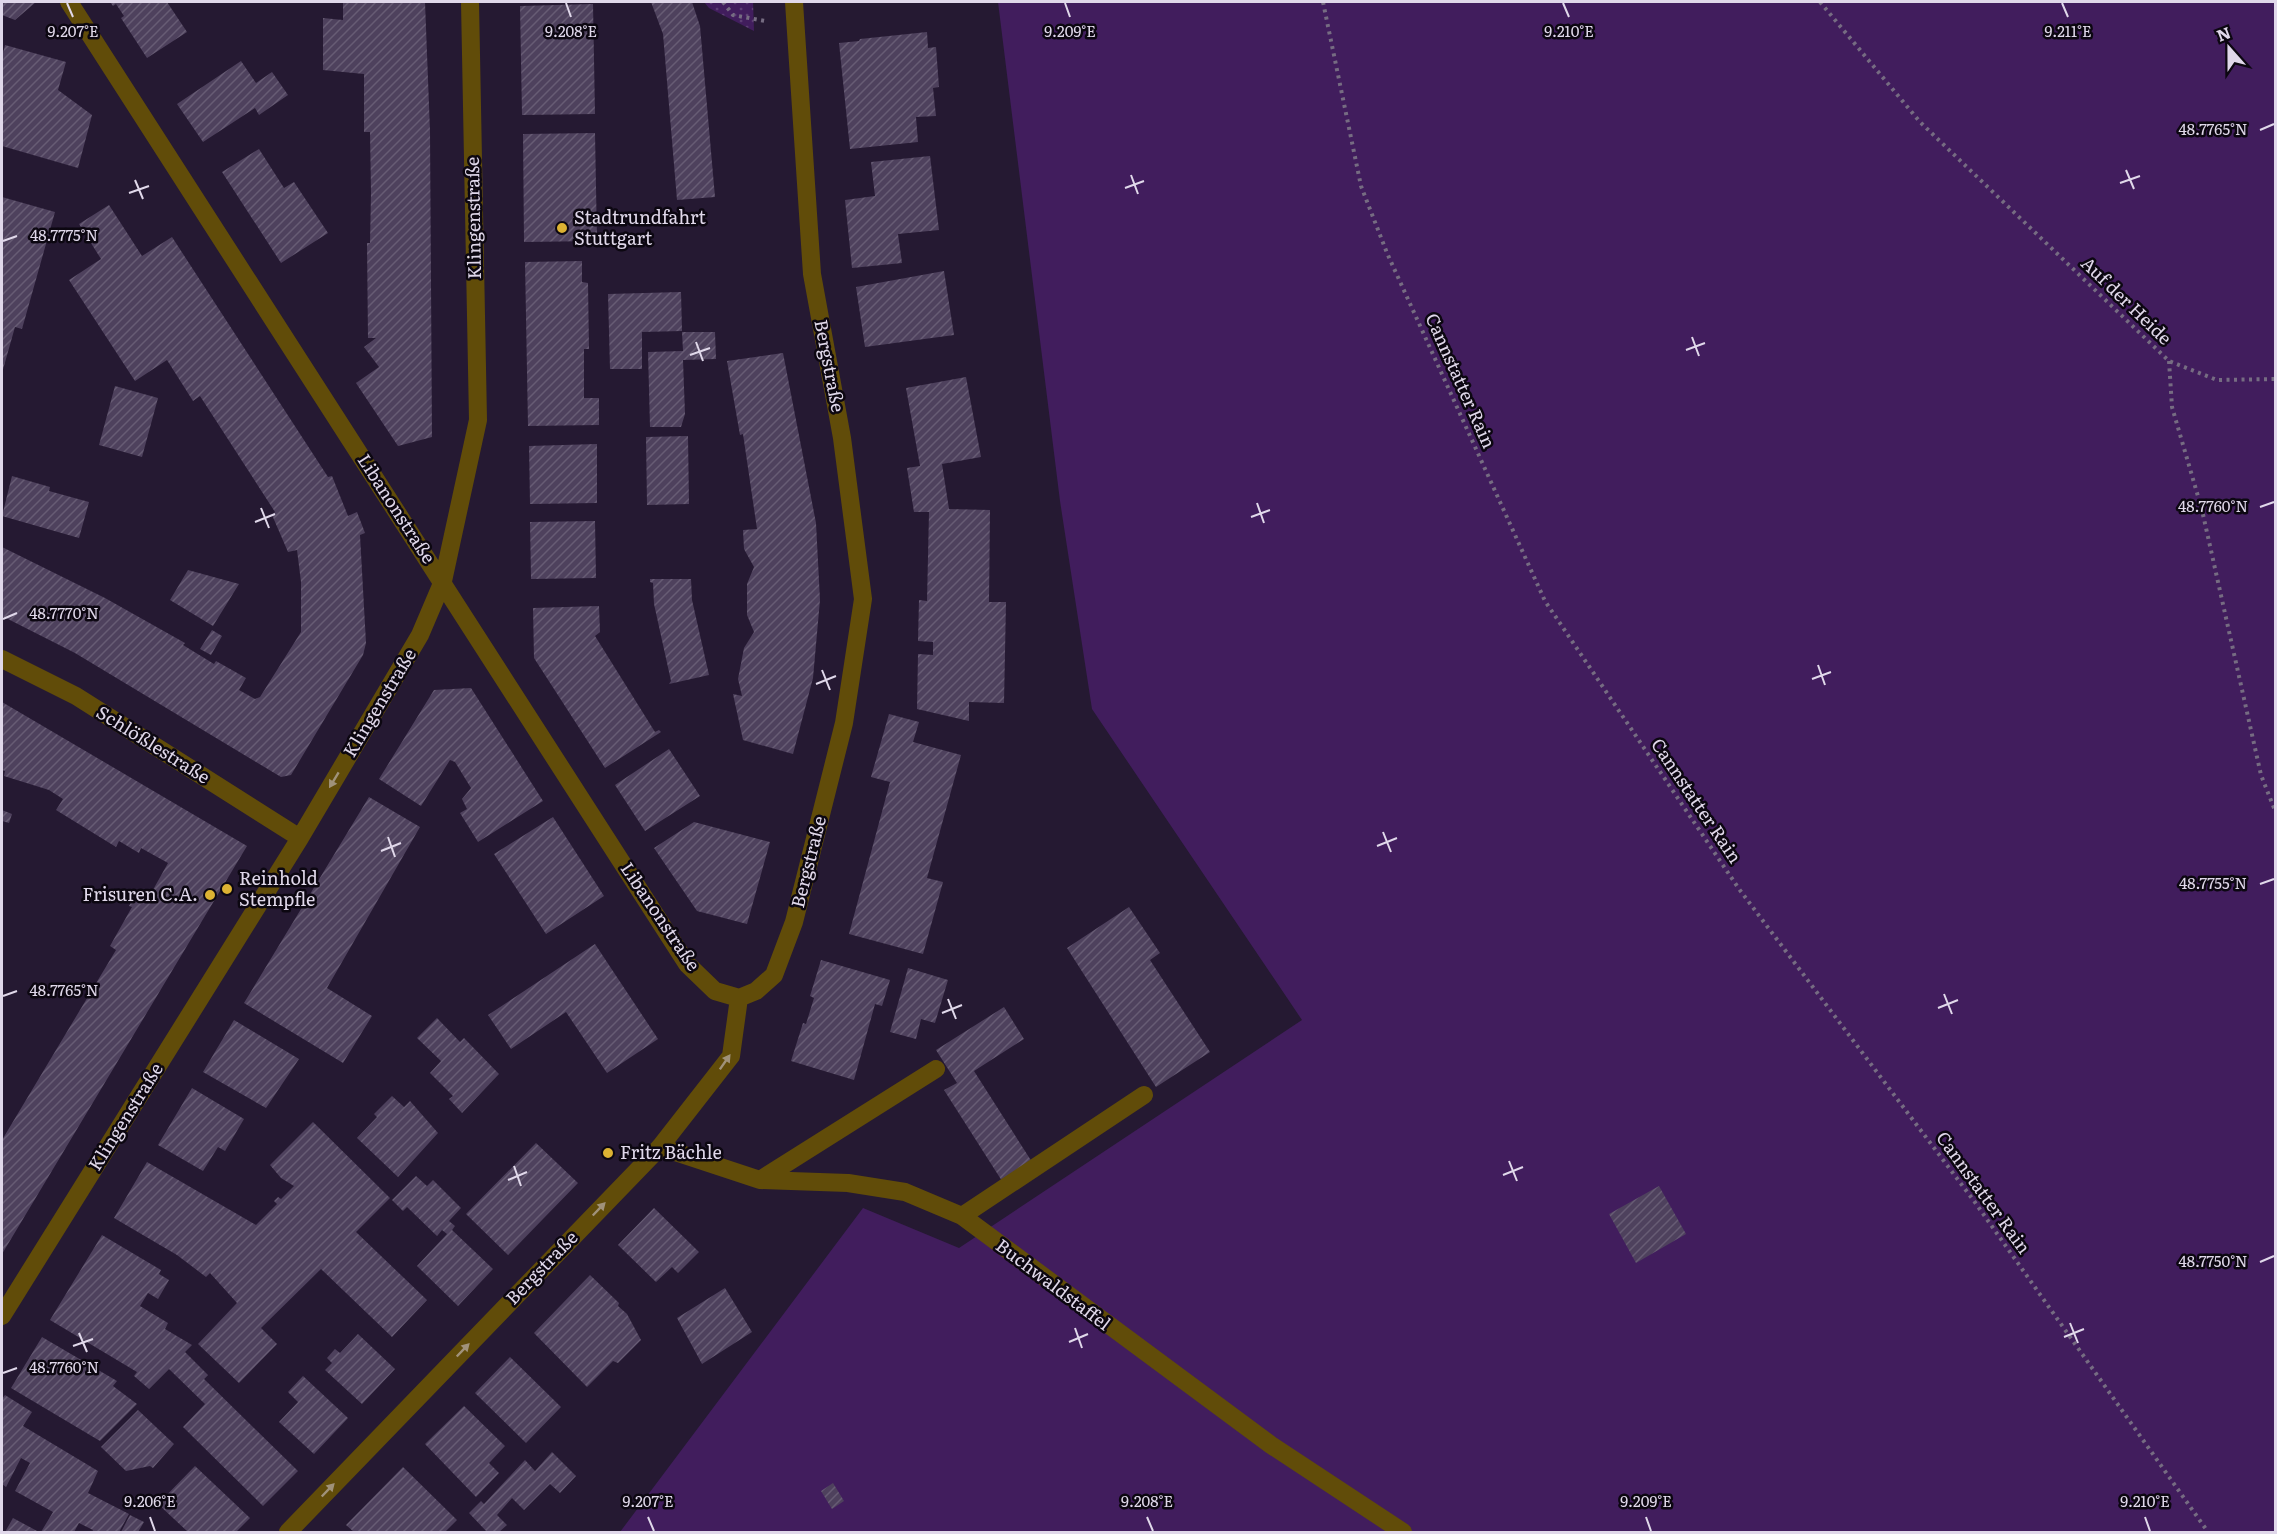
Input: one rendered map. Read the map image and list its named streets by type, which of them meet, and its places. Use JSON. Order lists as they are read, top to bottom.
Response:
{
  "streets": {
    "street": [
      "Klingenstraße",
      "Bergstraße",
      "Libanonstraße",
      "Schlößlestraße",
      "Buchwaldstaffel"
    ],
    "path": ["Auf der Heide", "Cannstatter Rain"]
  },
  "crossings": [
    ["Klingenstraße", "Libanonstraße"],
    ["Klingenstraße", "Schlößlestraße"],
    ["Bergstraße", "Libanonstraße"],
    ["Bergstraße", "Buchwaldstaffel"]
  ],
  "one_way": ["Bergstraße"],
  "places": [
    "Stadtrundfahrt Stuttgart",
    "Reinhold Stempfle",
    "Frisuren C.A.",
    "Fritz Bächle"
  ],
  "north": "top",
  "coordinates": [
    "9.207°E",
    "9.208°E",
    "9.209°E",
    "9.210°E",
    "9.211°E",
    "48.7765°N",
    "48.7775°N",
    "48.7760°N",
    "48.7770°N",
    "48.7755°N",
    "48.7750°N",
    "9.206°E"
  ]
}
